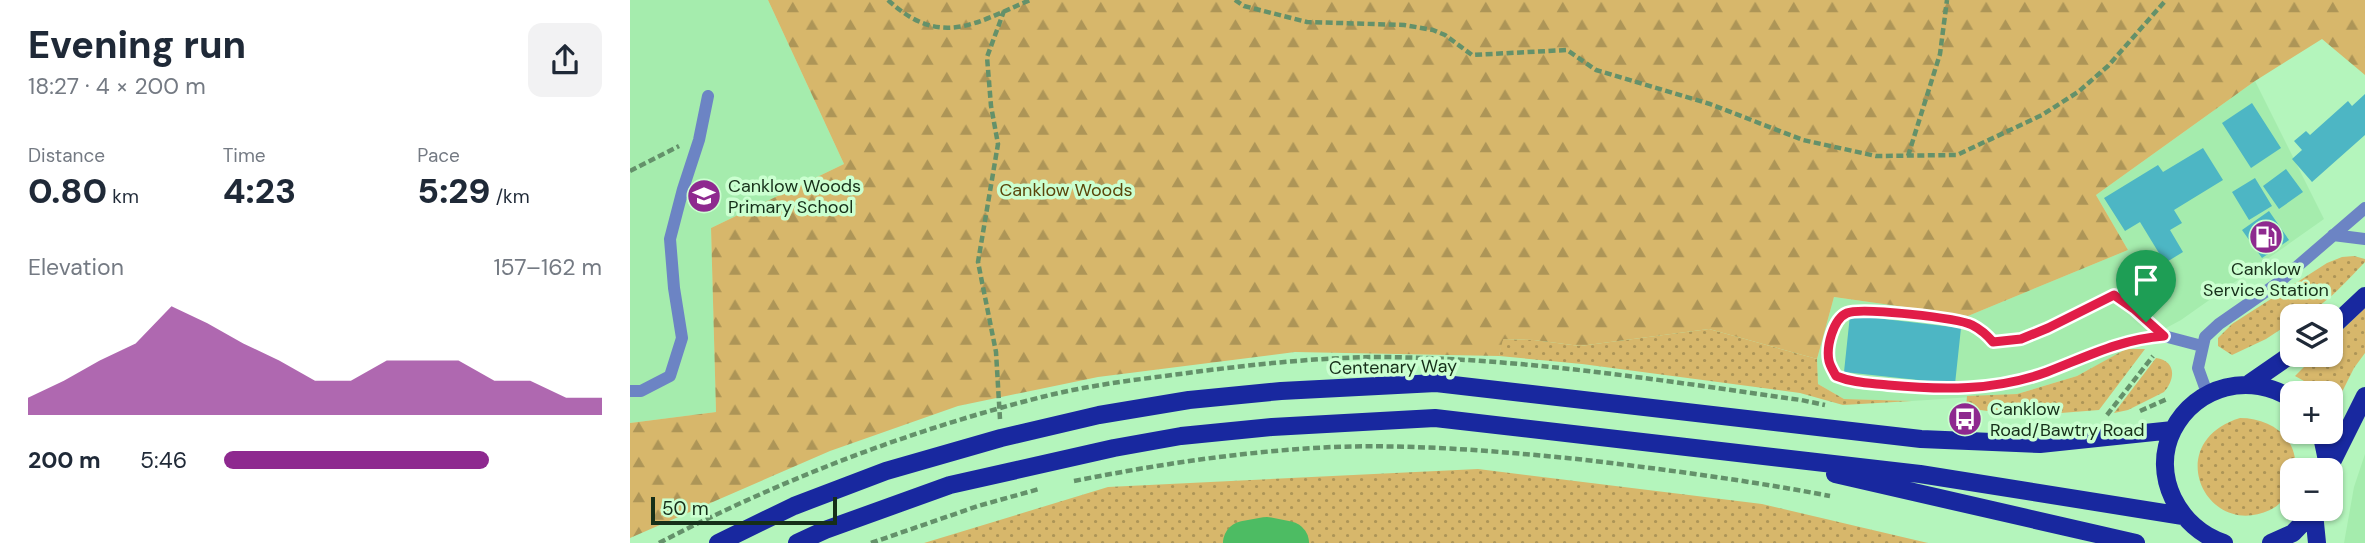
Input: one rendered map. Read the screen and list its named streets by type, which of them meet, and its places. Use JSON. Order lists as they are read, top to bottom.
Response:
{
  "streets": {
    "main road": ["Centenary Way"]
  },
  "parks": ["Canklow Woods"],
  "places": {
    "school or university": ["Canklow Woods Primary School"],
    "fuel station": ["Canklow Service Station"],
    "bus stop": ["Canklow Road/Bawtry Road"]
  },
  "scale_bar": "50 m",
  "page": {
    "heading": ["Evening run", "18:27 · 4 × 200 m"],
    "stats": [
      ["Distance", "0.80 km"],
      ["Time", "4:23"],
      ["Pace", "5:29 /km"]
    ],
    "chart": ["Elevation", "157–162 m"],
    "map_buttons": ["+", "−"],
    "list": [
      {
        "name": "200 m",
        "note": "5:46"
      }
    ],
    "scale": "50 m"
  }
}
